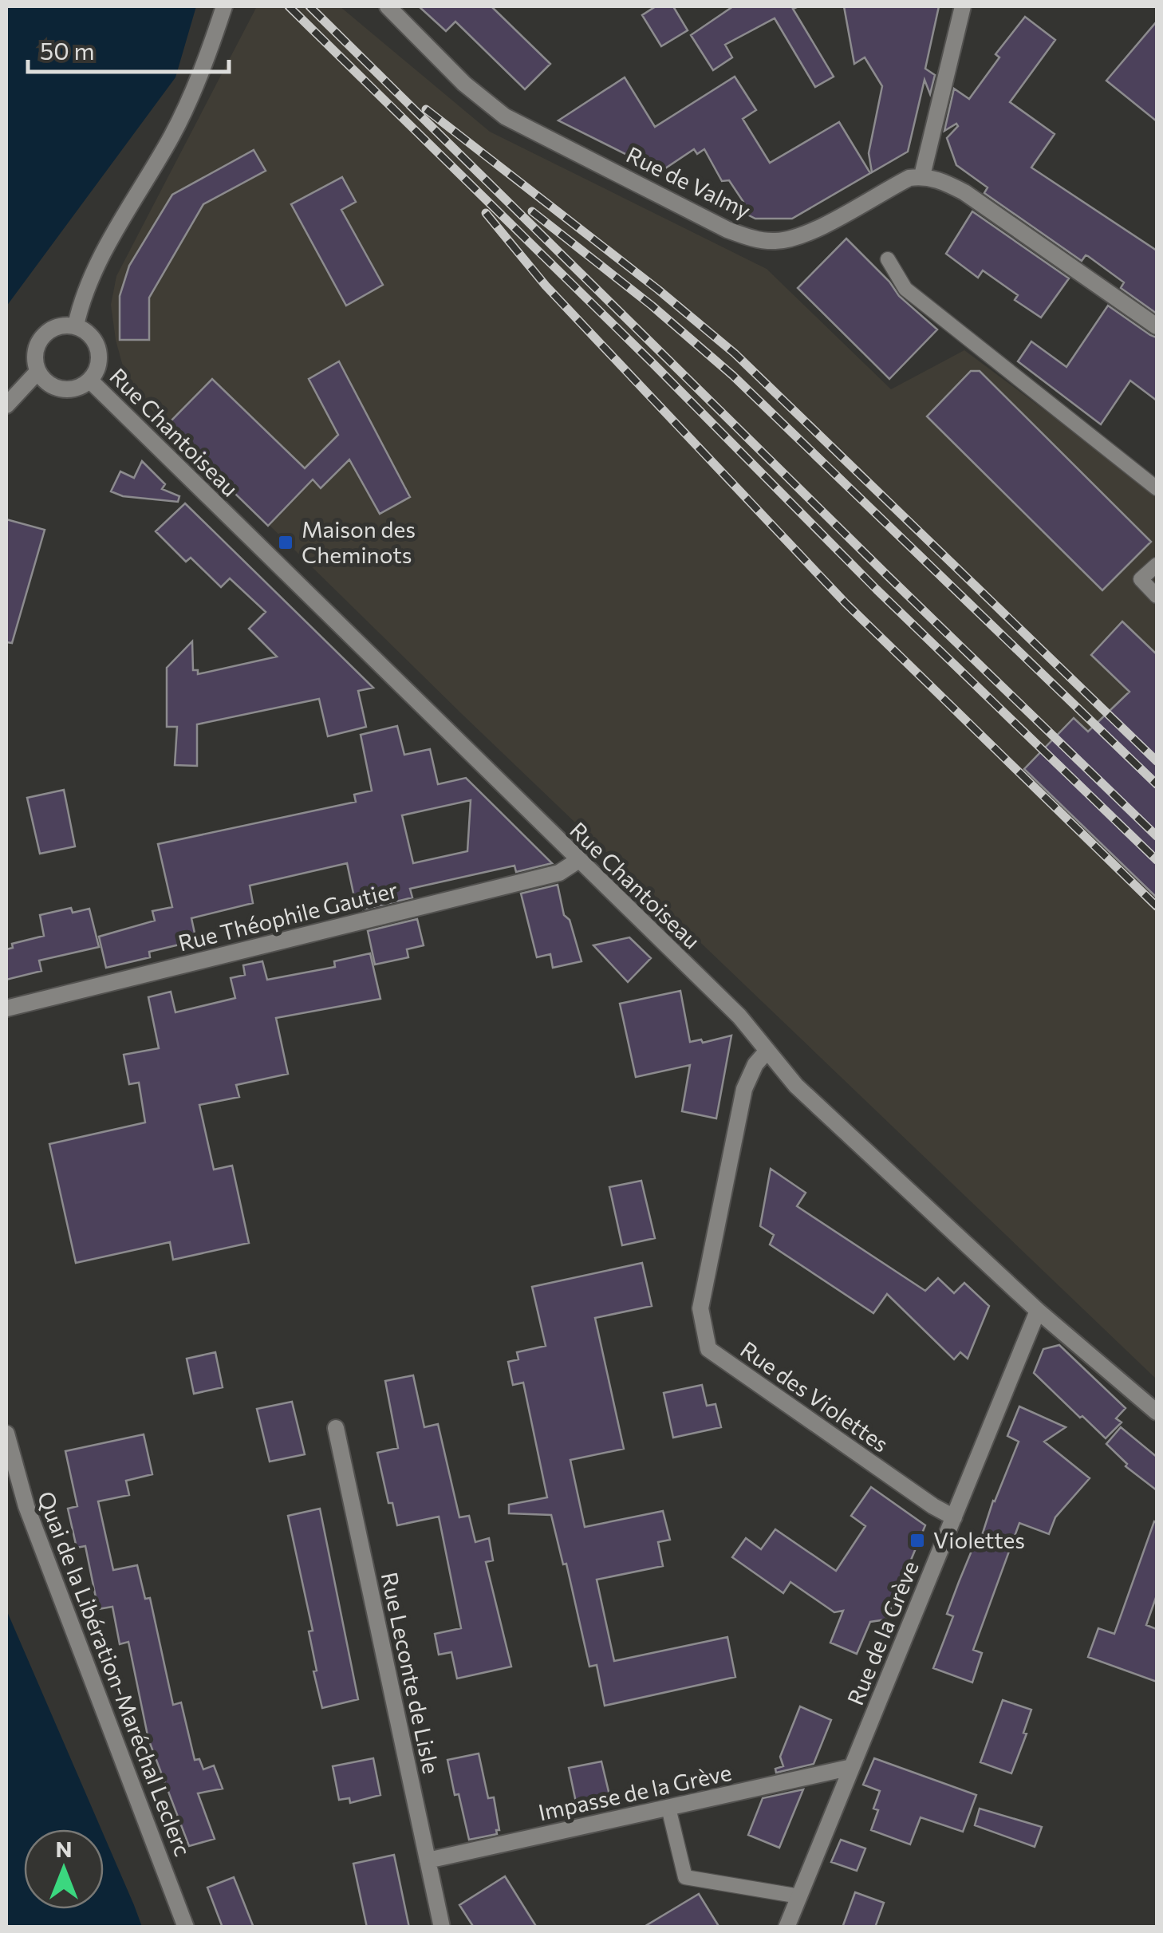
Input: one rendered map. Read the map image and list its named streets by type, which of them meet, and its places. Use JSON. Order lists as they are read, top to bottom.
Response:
{
  "streets": {
    "street": [
      "Rue de Valmy",
      "Rue Chantoiseau",
      "Rue Théophile Gautier",
      "Rue des Violettes",
      "Rue de la Grève",
      "Rue Leconte de Lisle",
      "Quai de la Libération-Maréchal Leclerc",
      "Impasse de la Grève"
    ]
  },
  "crossings": [
    ["Rue Chantoiseau", "Rue Théophile Gautier"],
    ["Rue Chantoiseau", "Rue des Violettes"],
    ["Rue Chantoiseau", "Rue de la Grève"],
    ["Rue des Violettes", "Rue de la Grève"],
    ["Rue de la Grève", "Impasse de la Grève"],
    ["Rue Leconte de Lisle", "Impasse de la Grève"]
  ],
  "places": {
    "transit": ["Maison des Cheminots", "Violettes"]
  },
  "scale_bar": "50 m",
  "north": "top"
}
